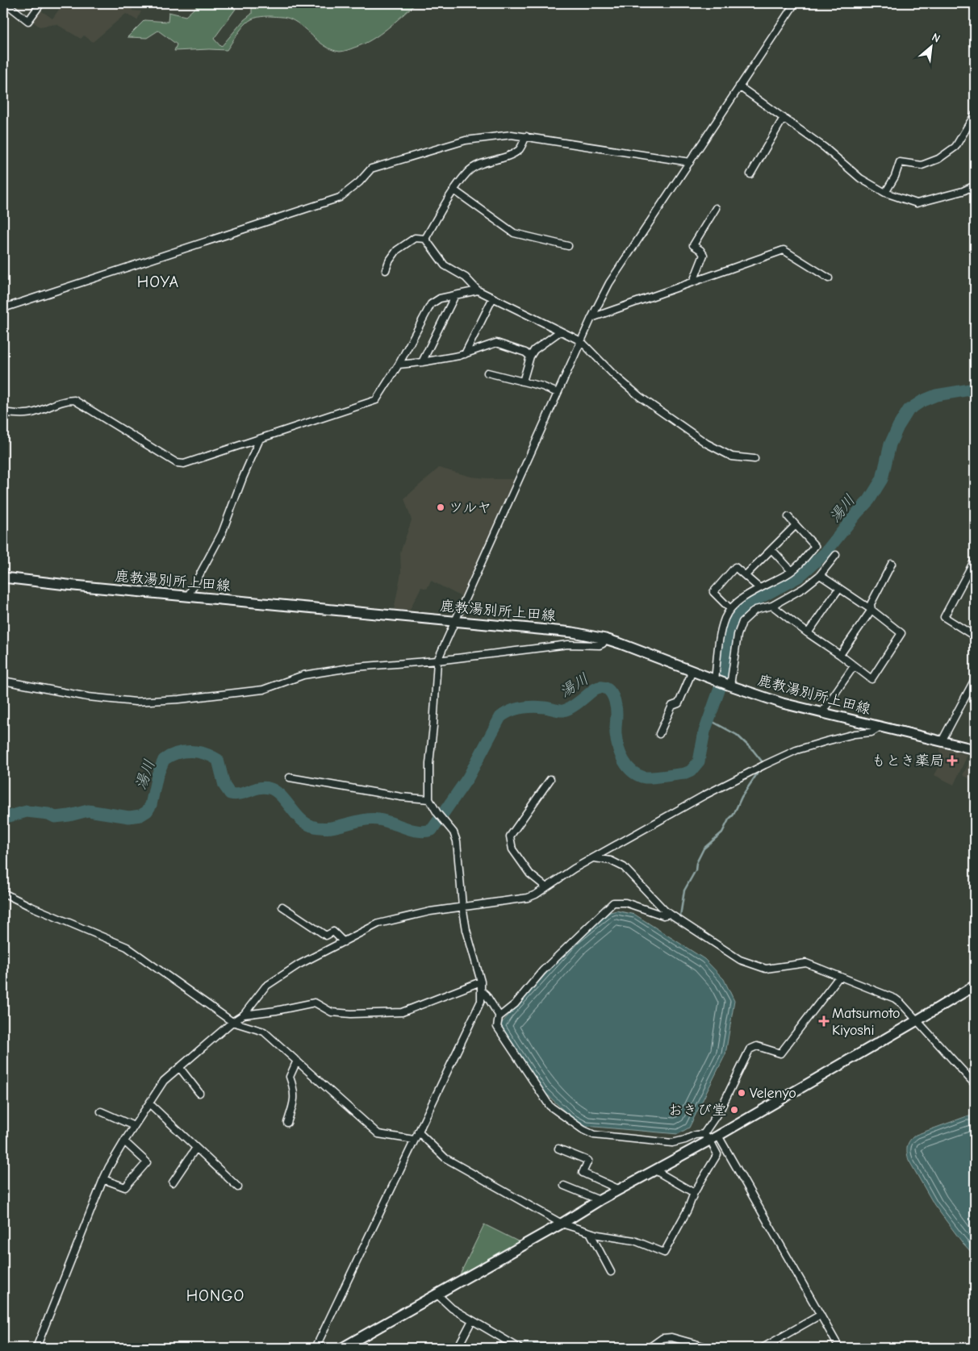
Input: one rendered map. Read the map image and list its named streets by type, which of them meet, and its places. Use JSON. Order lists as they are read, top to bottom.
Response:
{
  "streets": {
    "main road": ["鹿教湯別所上田線"]
  },
  "districts": ["HOYA", "HONGO"],
  "water": ["湯川"],
  "places": {
    "other": ["ツルヤ", "Velenyo", "おきび堂"],
    "health": ["もとき薬局", "Matsumoto Kiyoshi"]
  },
  "north": "top right"
}
